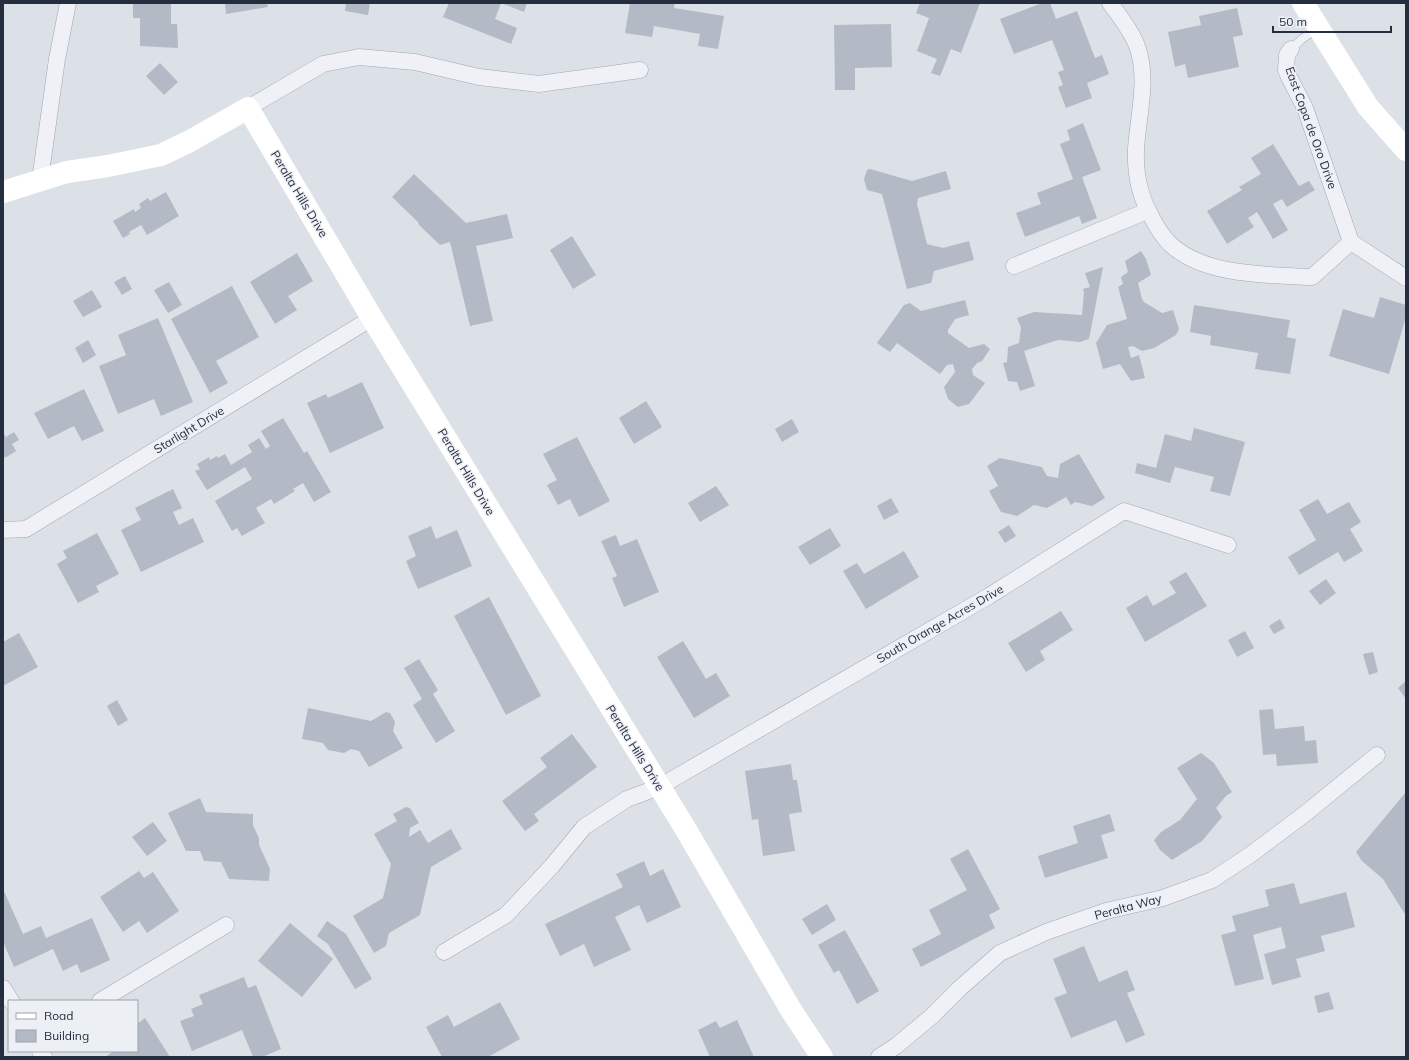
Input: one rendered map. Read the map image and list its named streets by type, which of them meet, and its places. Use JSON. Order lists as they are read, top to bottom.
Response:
{
  "streets": {
    "street": [
      "East Copa de Oro Drive",
      "Peralta Hills Drive",
      "Starlight Drive",
      "South Orange Acres Drive",
      "Peralta Way"
    ]
  },
  "crossings": [
    ["Peralta Hills Drive", "Starlight Drive"],
    ["Peralta Hills Drive", "South Orange Acres Drive"]
  ],
  "legend": ["Road", "Building"],
  "scale_bar": "50 m"
}
